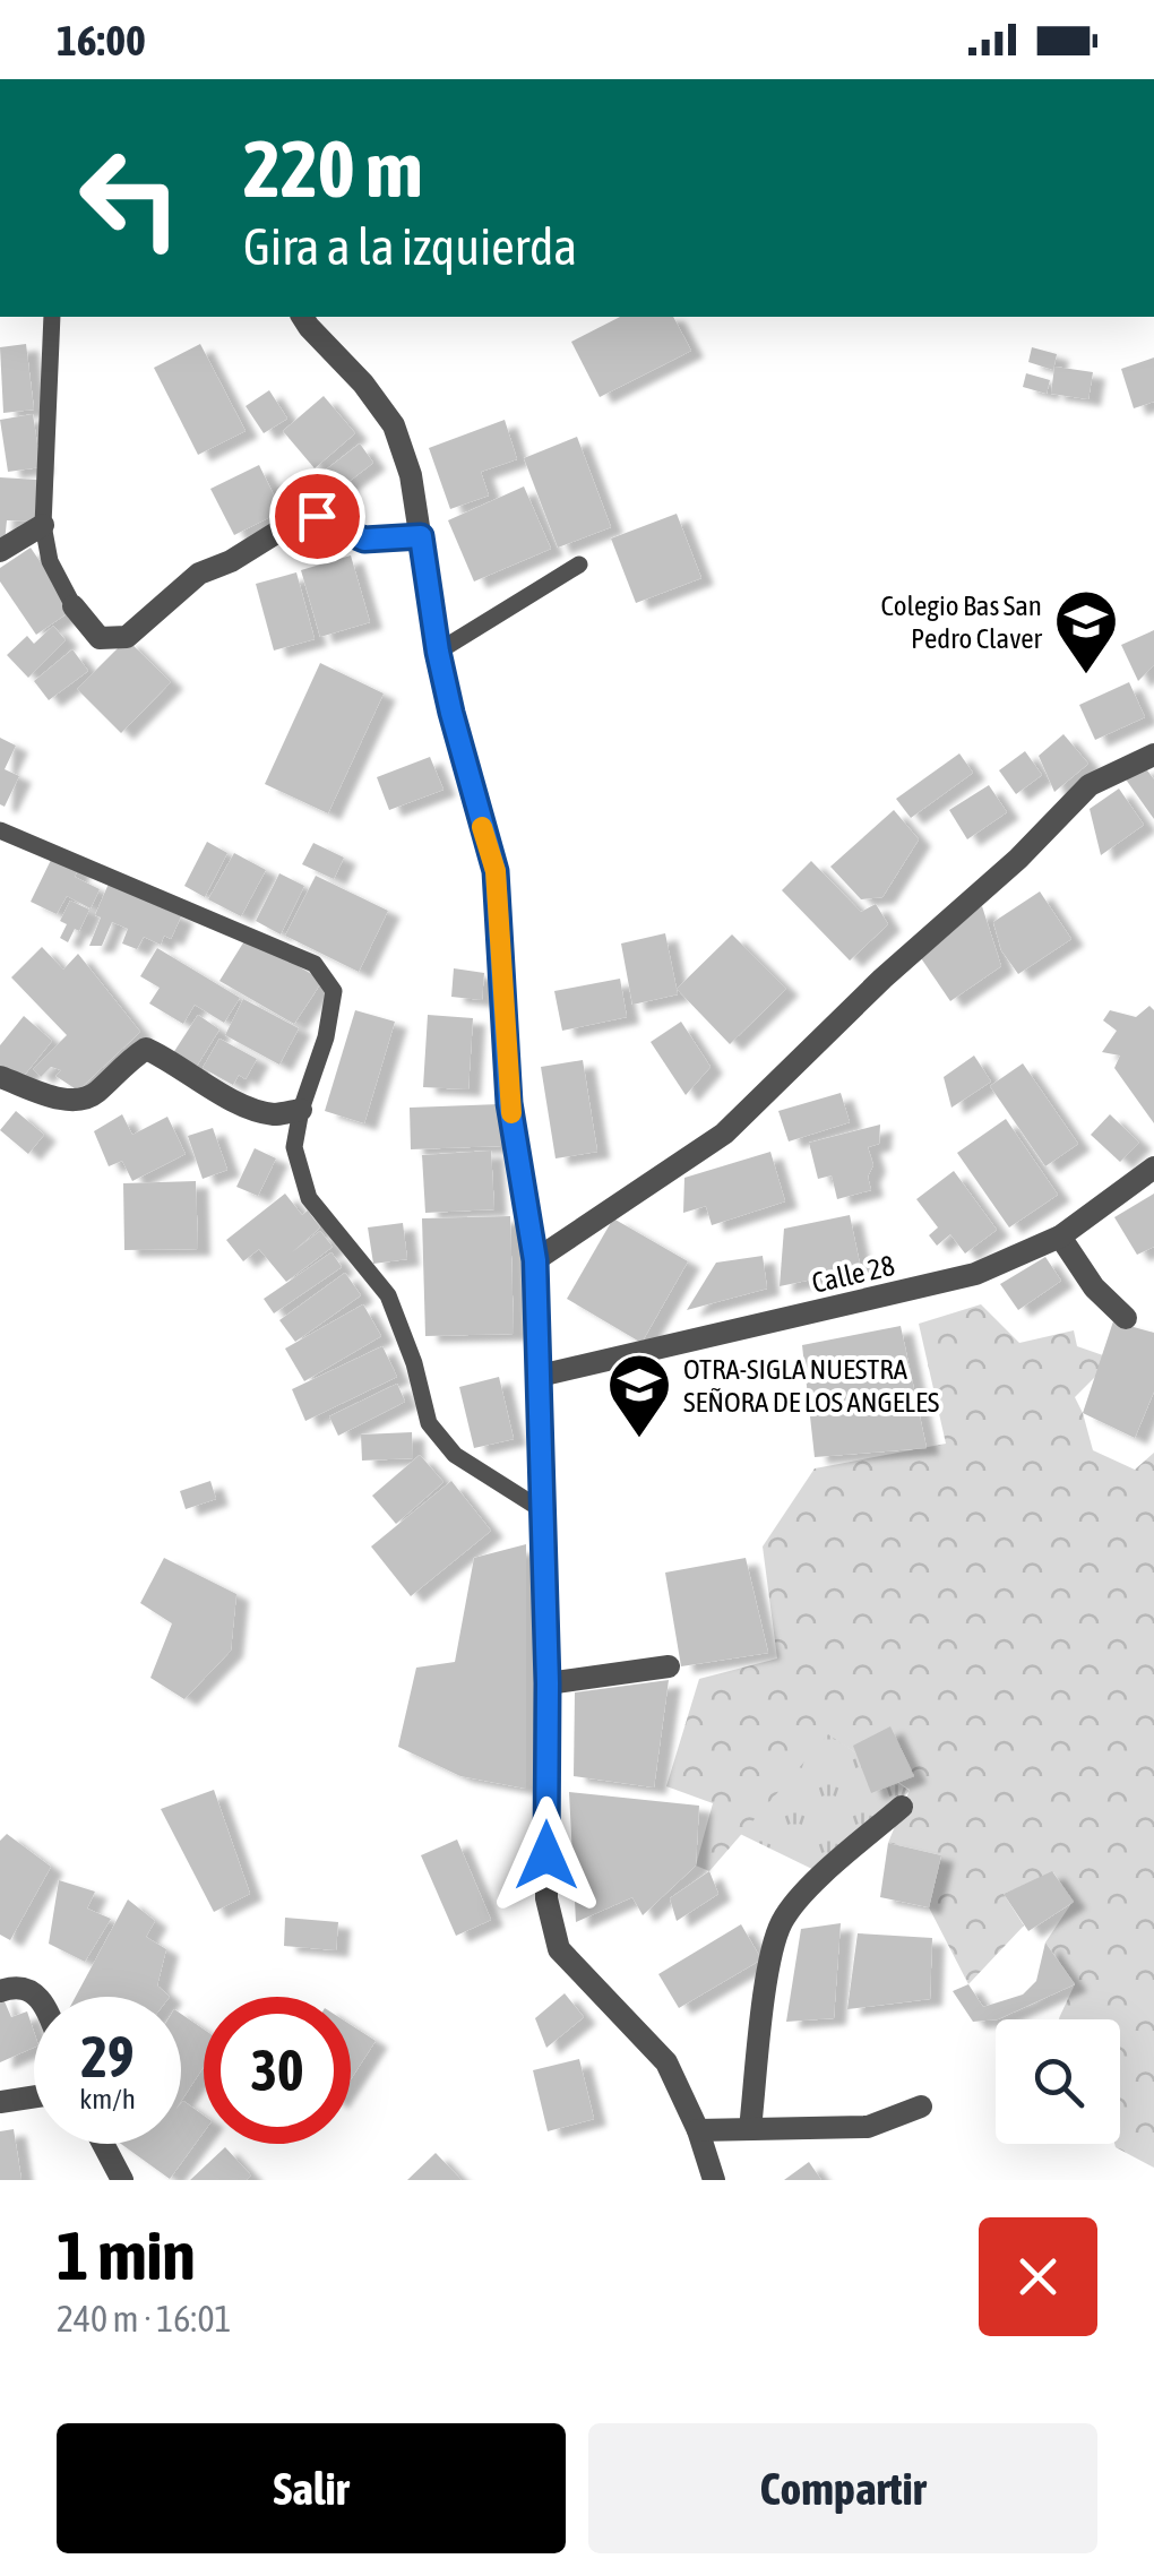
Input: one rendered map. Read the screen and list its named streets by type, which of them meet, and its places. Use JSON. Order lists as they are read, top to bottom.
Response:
{
  "streets": {
    "street": ["Calle 28"]
  },
  "places": {
    "school or university": ["Colegio Bas San Pedro Claver", "OTRA-SIGLA NUESTRA SEÑORA DE LOS ANGELES"]
  },
  "page": {
    "status": "16:00",
    "turn": ["220 m", "Gira a la izquierda"],
    "speed": "29 km/h",
    "limit": "30",
    "heading": ["1 min", "240 m · 16:01"],
    "buttons": ["Salir", "Compartir"]
  }
}
